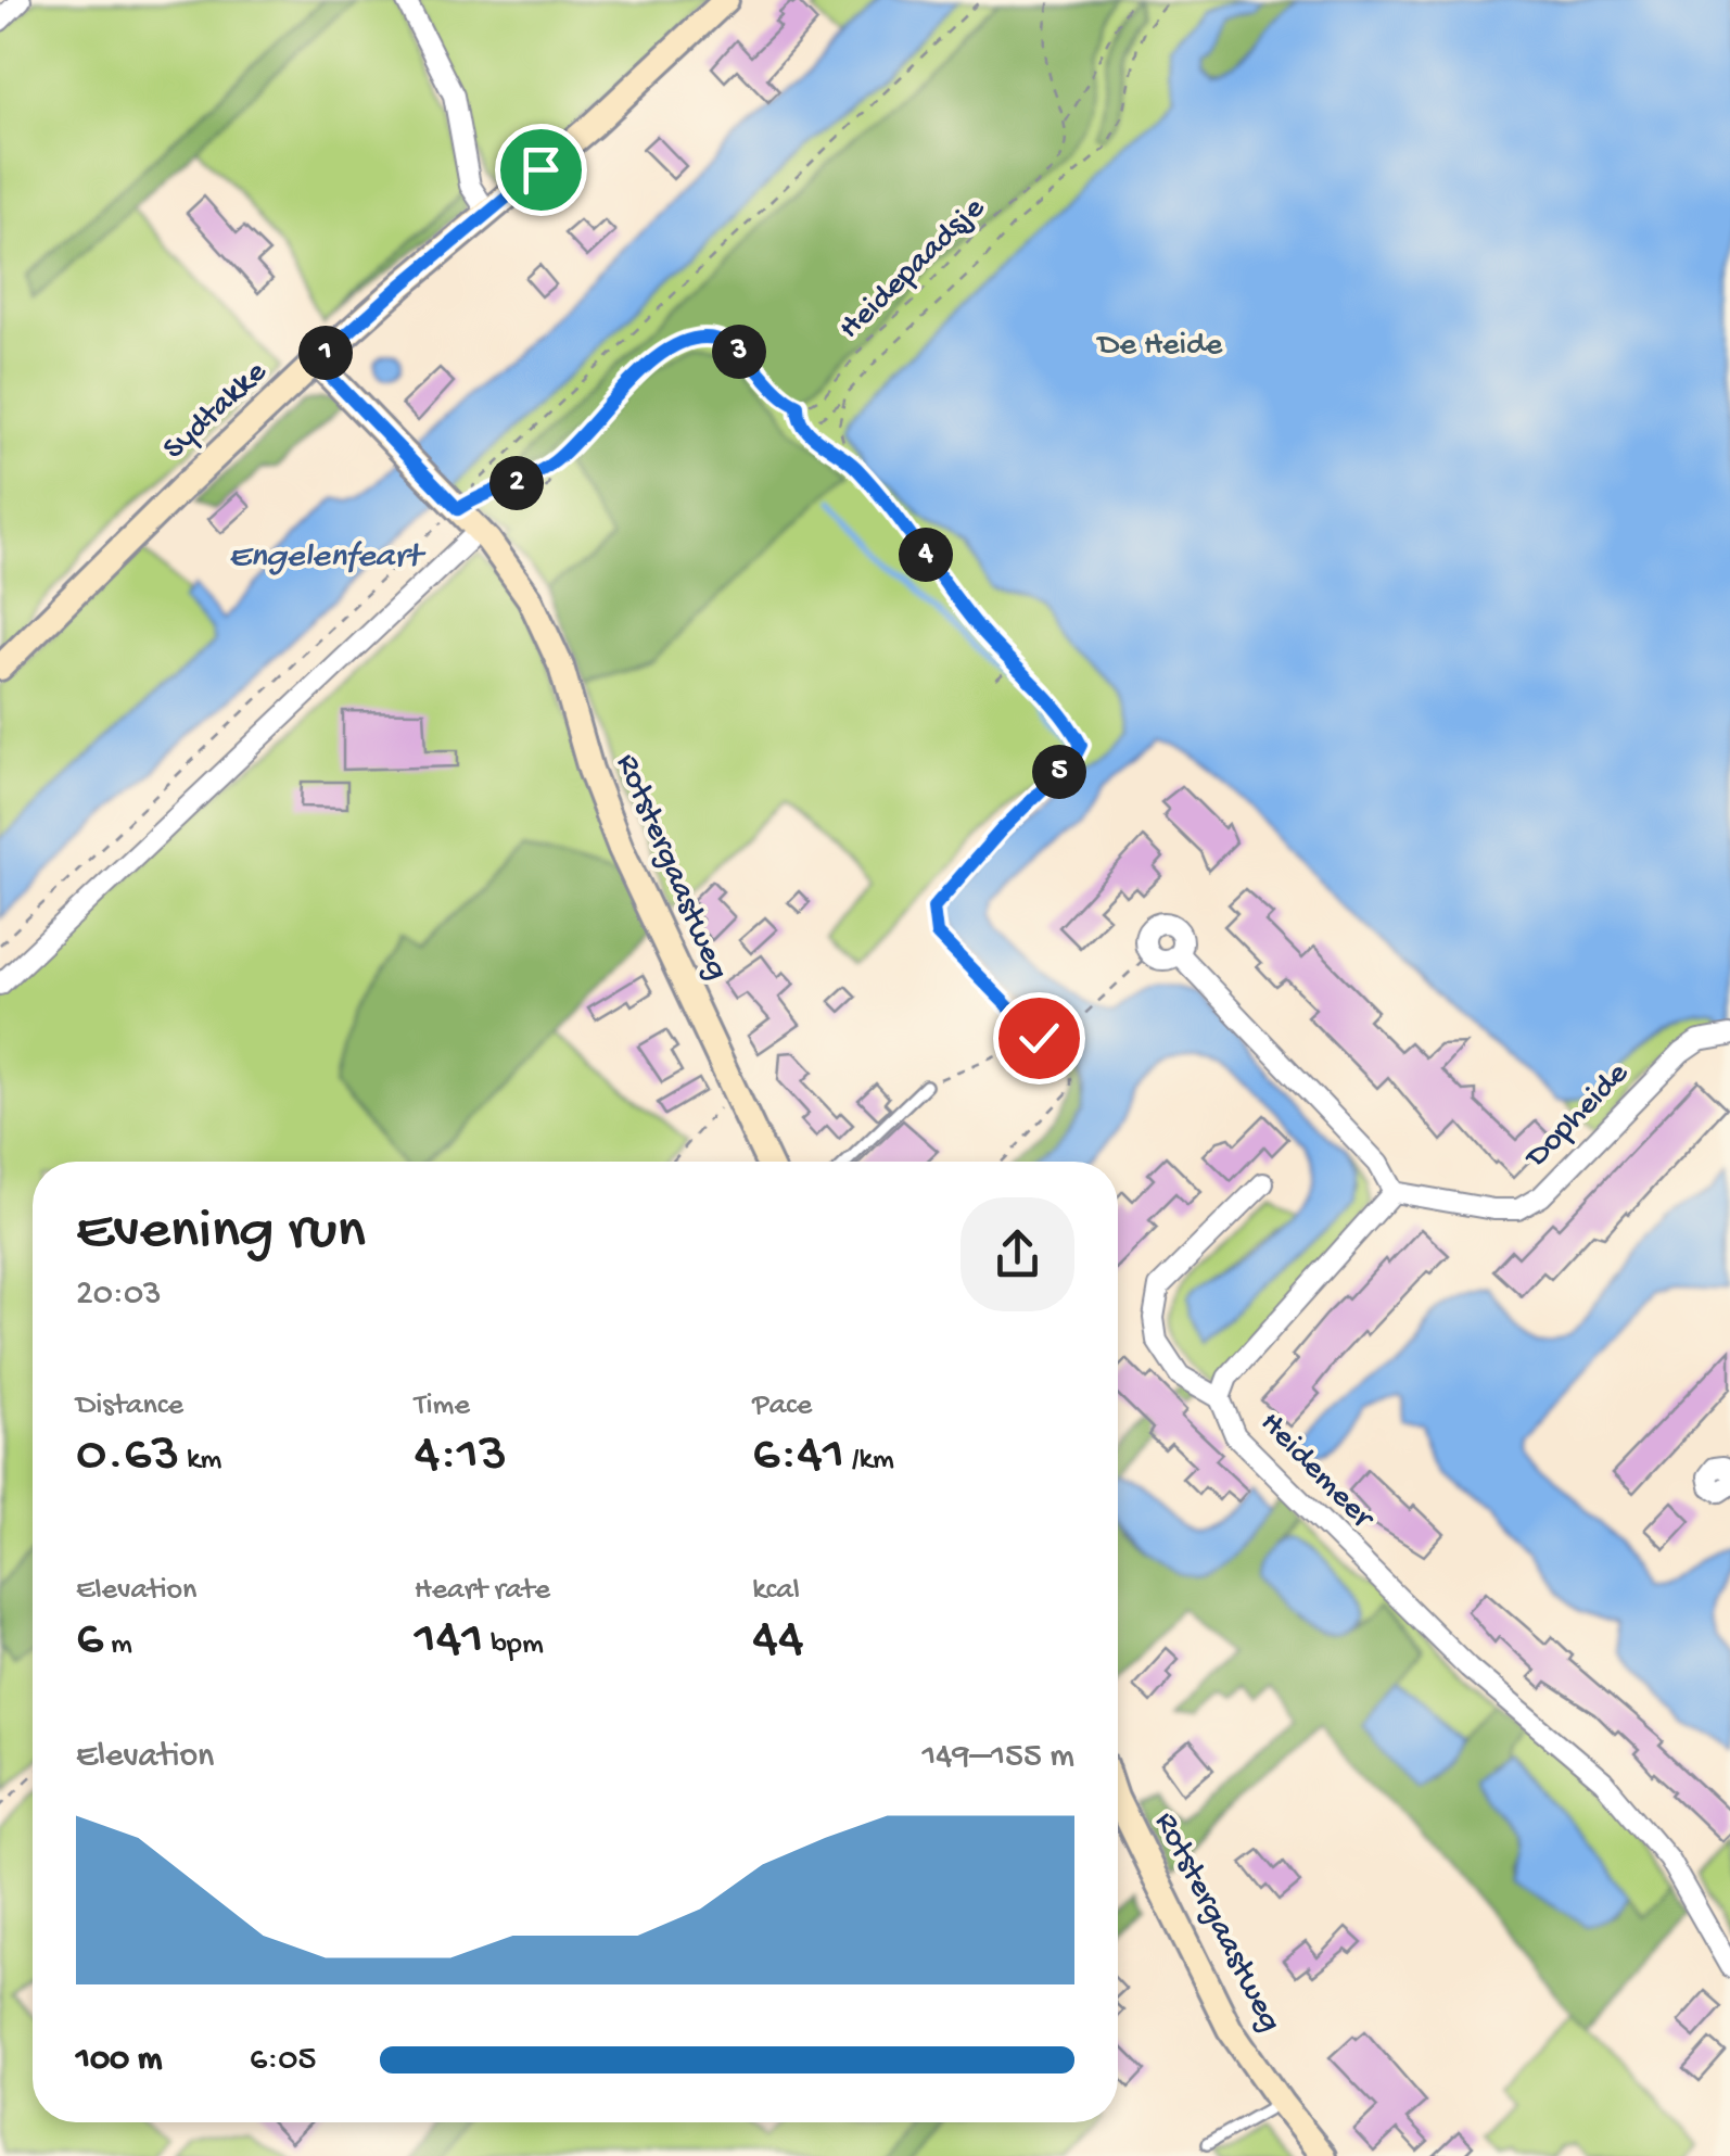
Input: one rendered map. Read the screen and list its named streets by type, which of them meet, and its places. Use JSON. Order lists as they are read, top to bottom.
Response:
{
  "streets": {
    "street": [
      "Sydtakke",
      "Rotstergaastweg",
      "Dopheide",
      "Heidemeer"
    ],
    "path": ["Heidepaadsje"]
  },
  "crossings": [
    ["Sydtakke", "Rotstergaastweg"],
    ["Dopheide", "Heidemeer"]
  ],
  "water": ["Engelenfeart"],
  "parks": ["De Heide"],
  "page": {
    "pins": [
      "3",
      "1",
      "2",
      "4",
      "5"
    ],
    "heading": ["Evening run", "20:03"],
    "stats": [
      ["Distance", "0.63 km"],
      ["Time", "4:13"],
      ["Pace", "6:41 /km"],
      ["Elevation", "6 m"],
      ["Heart rate", "141 bpm"],
      ["kcal", "44"]
    ],
    "chart": ["Elevation", "149–155 m"],
    "list": [
      {
        "name": "100 m",
        "note": "6:05"
      }
    ]
  }
}
